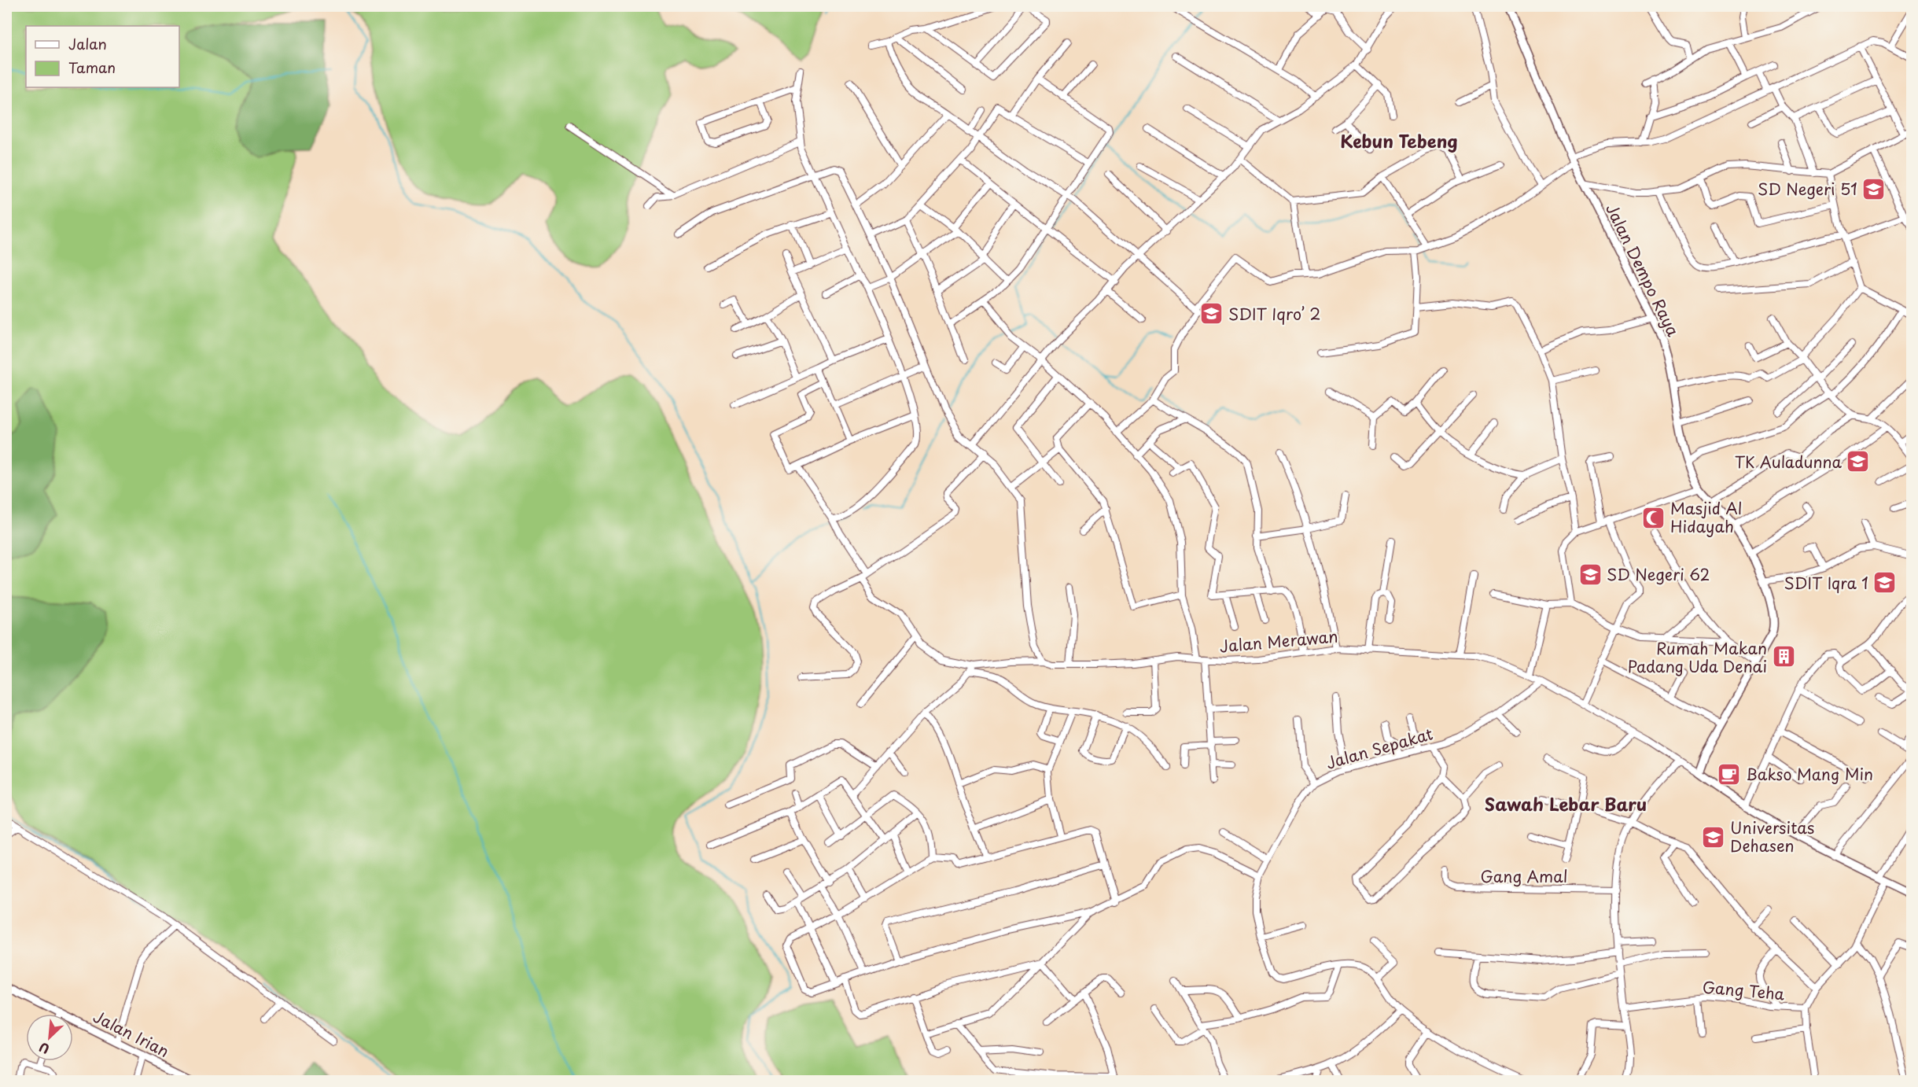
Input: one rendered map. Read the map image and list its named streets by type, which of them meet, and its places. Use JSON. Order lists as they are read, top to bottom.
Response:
{
  "streets": {
    "main road": ["Jalan Dempo Raya", "Jalan Irian"],
    "street": [
      "Jalan Merawan",
      "Jalan Sepakat",
      "Gang Amal",
      "Gang Teha"
    ]
  },
  "crossings": [
    ["Jalan Dempo Raya", "Jalan Merawan"],
    ["Jalan Merawan", "Jalan Sepakat"]
  ],
  "districts": ["Kebun Tebeng", "Sawah Lebar Baru"],
  "places": {
    "school or university": [
      "SD Negeri 51",
      "SDIT Iqro’ 2",
      "TK Auladunna",
      "SD Negeri 62",
      "SDIT Iqra 1",
      "Universitas Dehasen"
    ],
    "mosque": ["Masjid Al Hidayah"],
    "building": ["Rumah Makan Padang Uda Denai"],
    "cafe": ["Bakso Mang Min"]
  },
  "legend": ["Jalan", "Taman"],
  "north": "bottom left"
}
